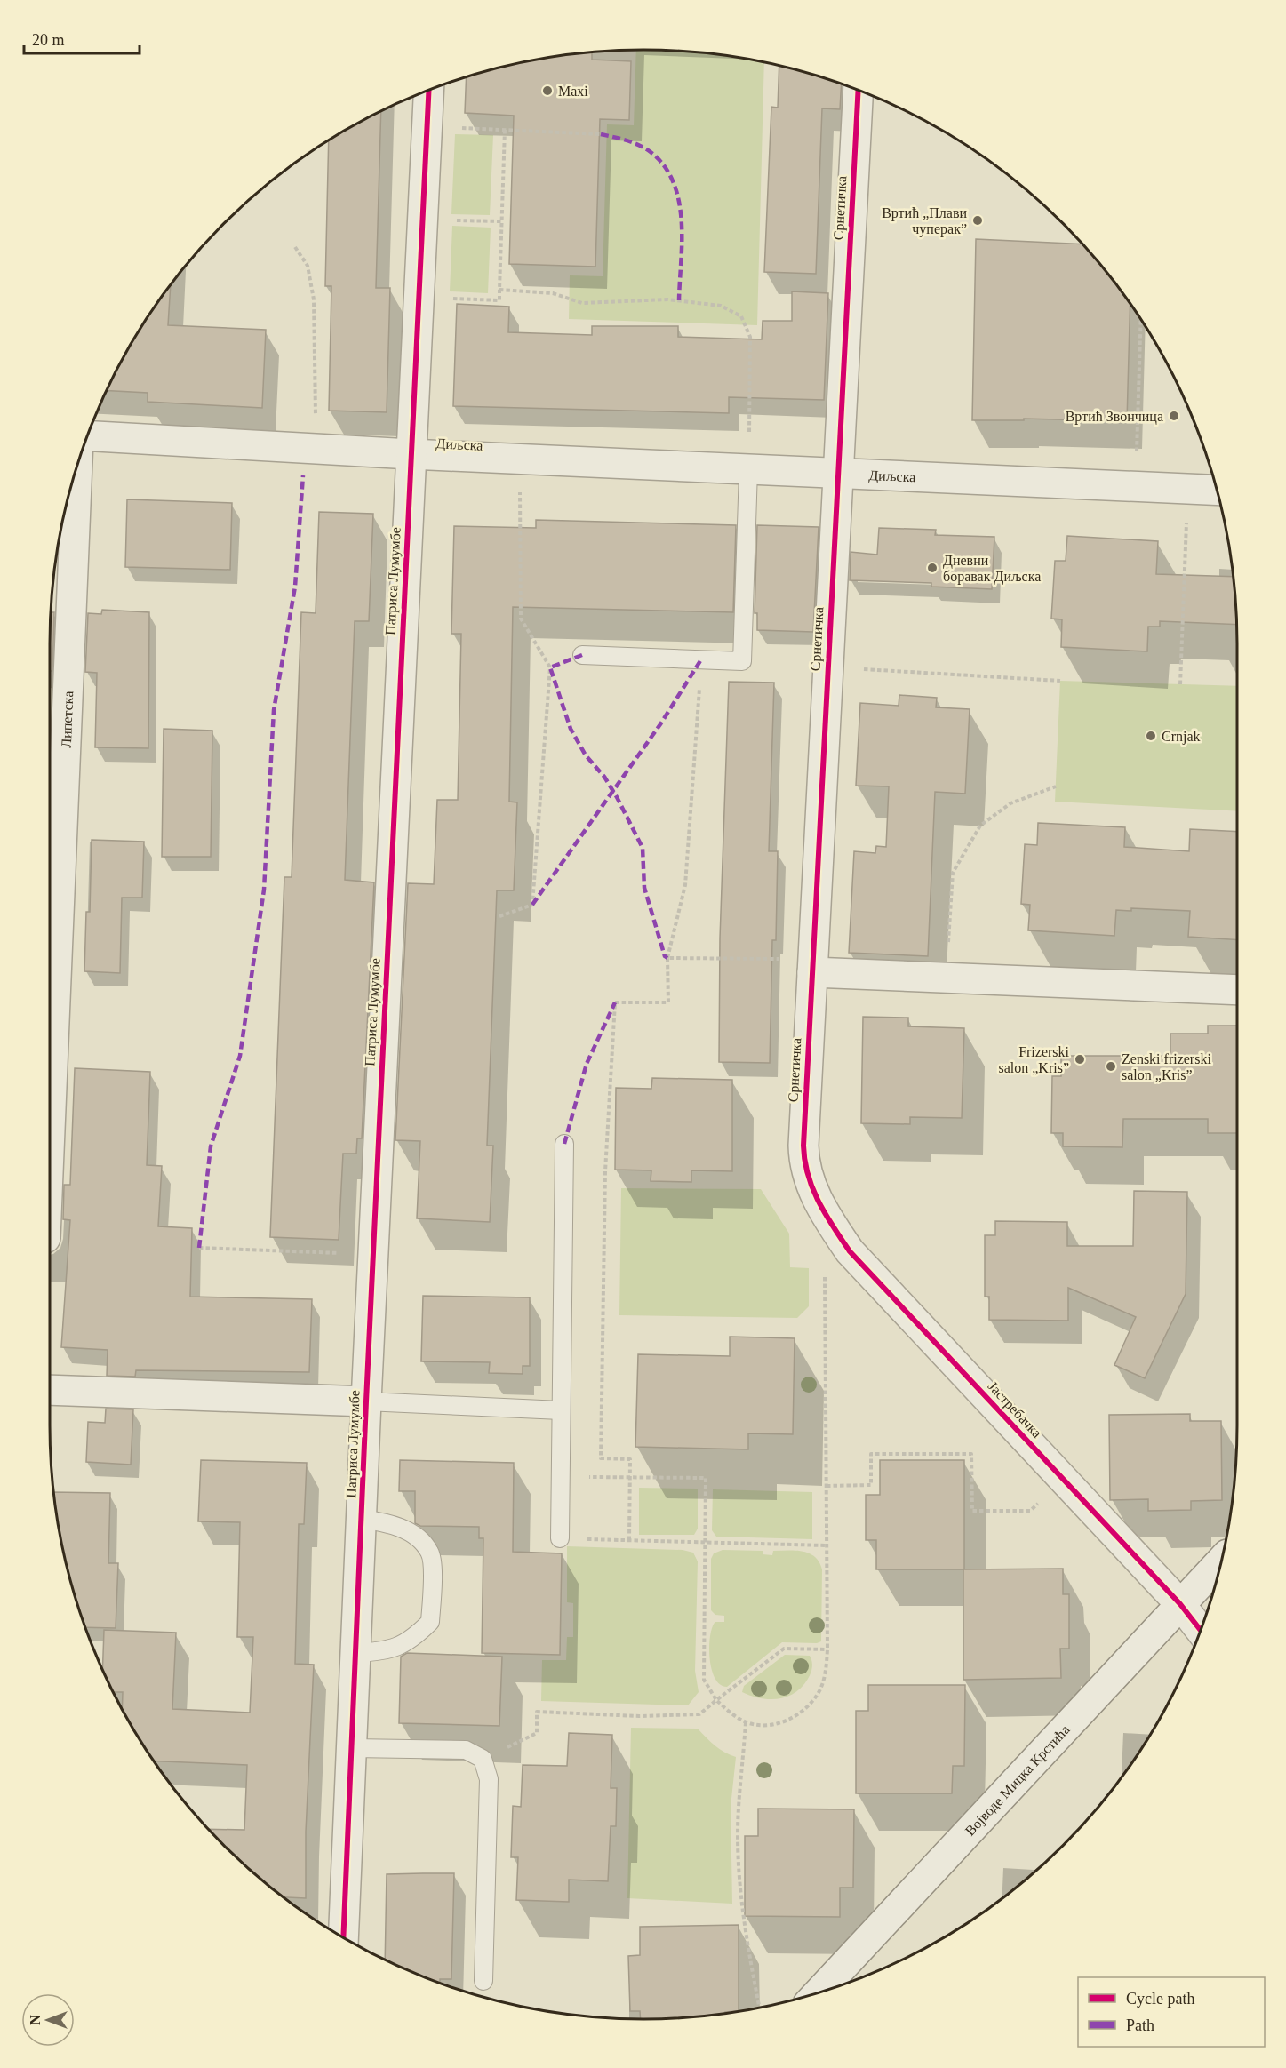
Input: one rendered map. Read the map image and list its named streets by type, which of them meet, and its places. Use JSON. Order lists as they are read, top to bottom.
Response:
{
  "streets": {
    "street": [
      "Срнетичка",
      "Диљска",
      "Патриса Лумумбе",
      "Липетска",
      "Јастребачка",
      "Војводе Мицка Крстића"
    ]
  },
  "crossings": [
    ["Срнетичка", "Диљска"],
    ["Срнетичка", "Јастребачка"],
    ["Диљска", "Патриса Лумумбе"],
    ["Јастребачка", "Војводе Мицка Крстића"]
  ],
  "places": [
    "Maxi",
    "Вртић „Плави чуперак”",
    "Вртић Звончица",
    "Дневни боравак Диљска",
    "Crnjak",
    "Frizerski salon „Kris”",
    "Zenski frizerski salon „Kris”"
  ],
  "legend": ["Cycle path", "Path"],
  "scale_bar": "20 m",
  "north": "left"
}
